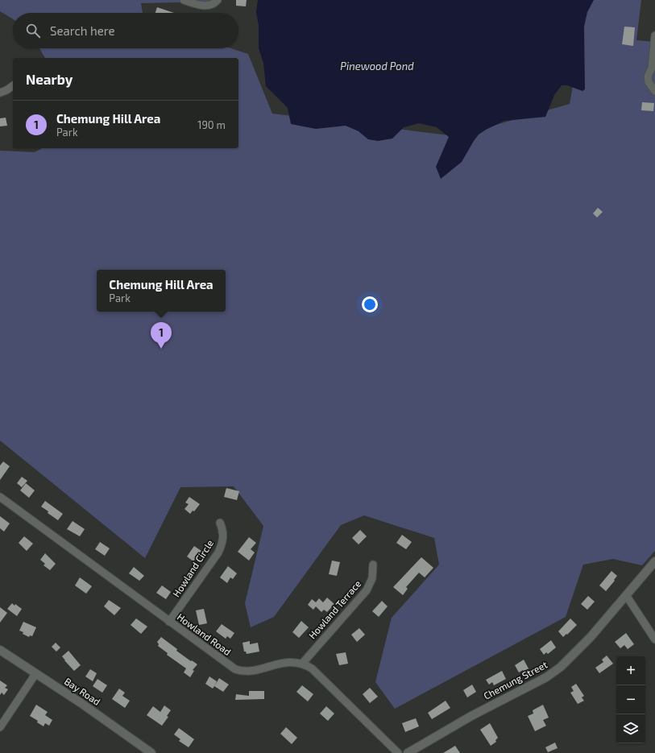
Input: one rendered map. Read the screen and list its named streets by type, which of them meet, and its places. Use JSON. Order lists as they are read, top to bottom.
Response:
{
  "streets": {
    "street": [
      "Howland Circle",
      "Howland Terrace",
      "Howland Road",
      "Chemung Street",
      "Bay Road"
    ]
  },
  "crossings": [
    ["Howland Circle", "Howland Road"],
    ["Howland Terrace", "Howland Road"]
  ],
  "water": ["Pinewood Pond"],
  "page": {
    "search": "Search here",
    "heading": "Nearby",
    "list": [
      {
        "mark": "1",
        "name": "Chemung Hill Area",
        "note": "Park",
        "value": "190 m"
      }
    ],
    "popup": ["Chemung Hill Area", "Park"],
    "pins": "1",
    "map_buttons": ["+", "−"]
  }
}
